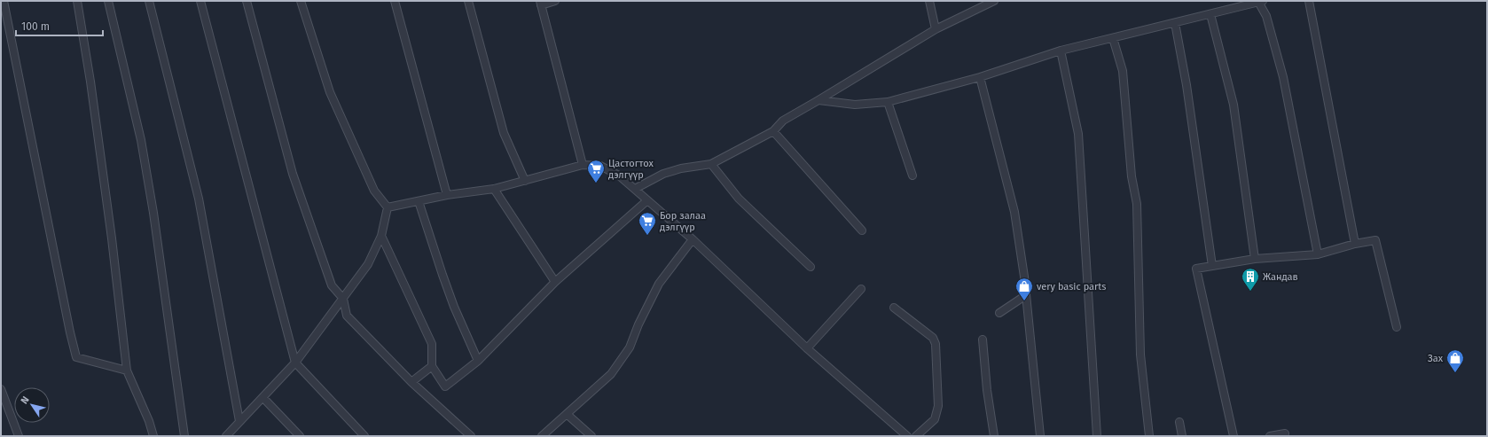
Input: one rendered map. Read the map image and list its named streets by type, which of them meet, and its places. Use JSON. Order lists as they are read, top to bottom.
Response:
{
  "places": {
    "supermarket": ["Цастогтох дэлгүүр", "Бор залаа дэлгүүр"],
    "building": ["Жандав"],
    "shop": ["very basic parts", "Зах"]
  },
  "scale_bar": "100 m",
  "north": "top left"
}
